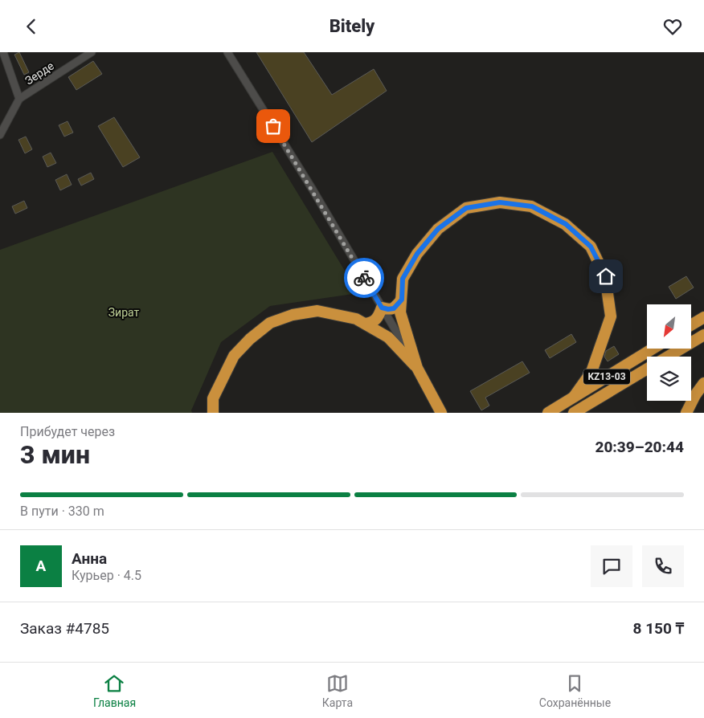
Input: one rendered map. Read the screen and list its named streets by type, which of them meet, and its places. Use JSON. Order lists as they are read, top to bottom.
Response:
{
  "streets": {
    "highway": ["KZ13-03"],
    "street": ["Зерде"]
  },
  "parks": ["Зират"],
  "north": "bottom left",
  "page": {
    "header": "Bitely",
    "heading": ["3 мин", "Прибудет через", "20:39–20:44"],
    "panel": [
      "Анна",
      "Курьер · 4.5",
      "Заказ #4785",
      "8 150 ₸"
    ],
    "bar": "В пути · 330 m",
    "round": "А",
    "tabs": ["Главная", "Карта", "Сохранённые"]
  }
}
